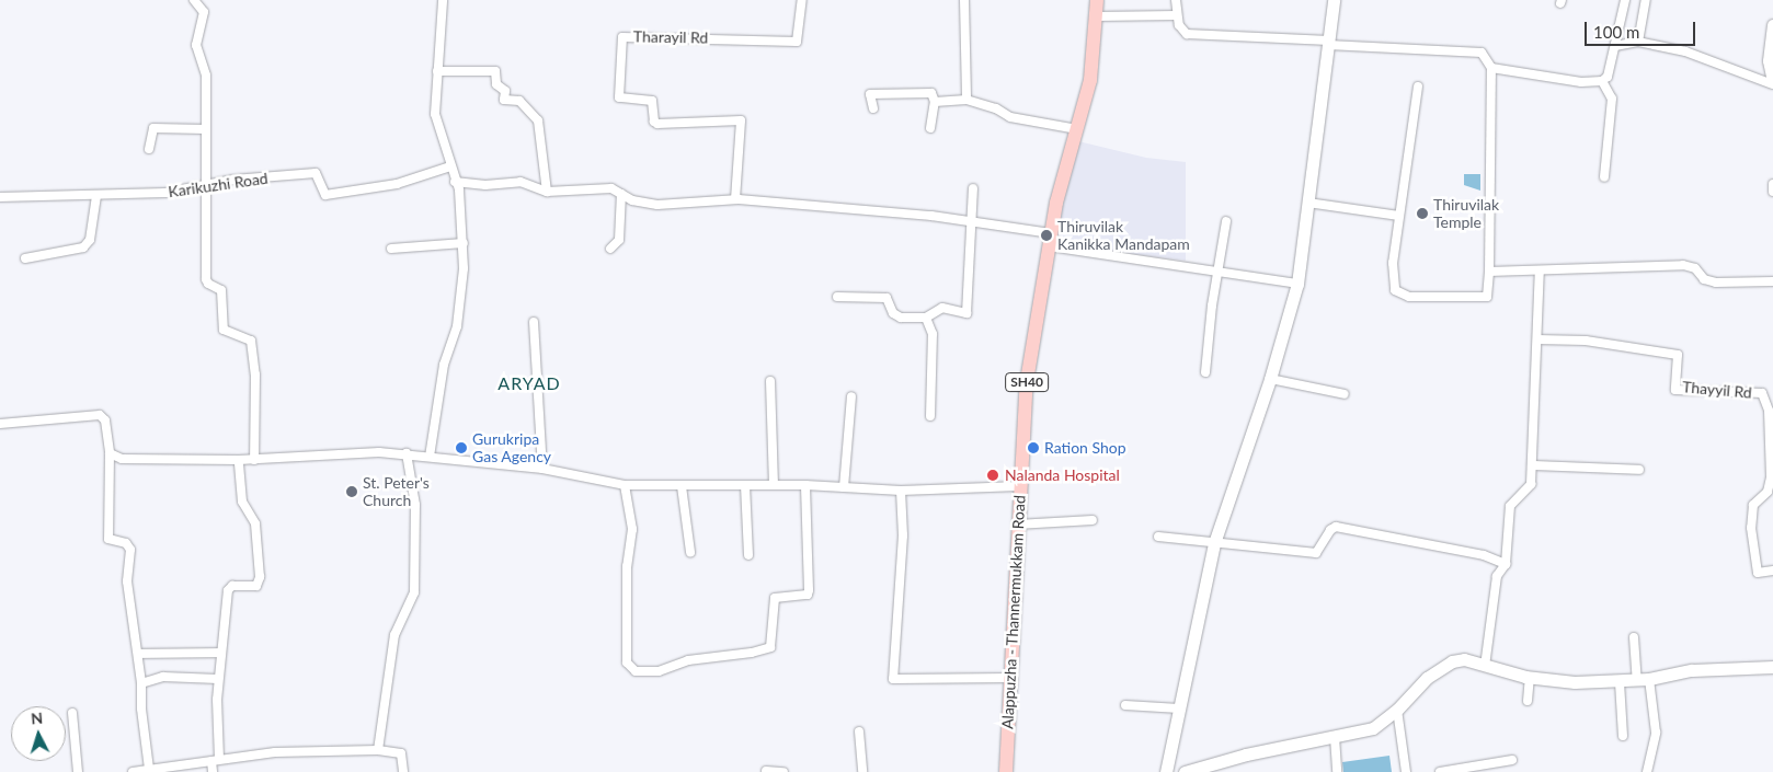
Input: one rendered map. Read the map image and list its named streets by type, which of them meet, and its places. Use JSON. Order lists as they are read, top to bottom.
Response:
{
  "streets": {
    "main road": ["SH40", "Alappuzha - Thannermukkam Road"],
    "street": ["Tharayil Rd", "Karikuzhi Road", "Thayyil Rd"]
  },
  "districts": ["ARYAD"],
  "places": [
    "Thiruvilak Temple",
    "Thiruvilak Kanikka Mandapam",
    "Gurukripa Gas Agency",
    "Ration Shop",
    "Nalanda Hospital",
    "St. Peter's Church"
  ],
  "scale_bar": "100 m",
  "north": "top"
}
